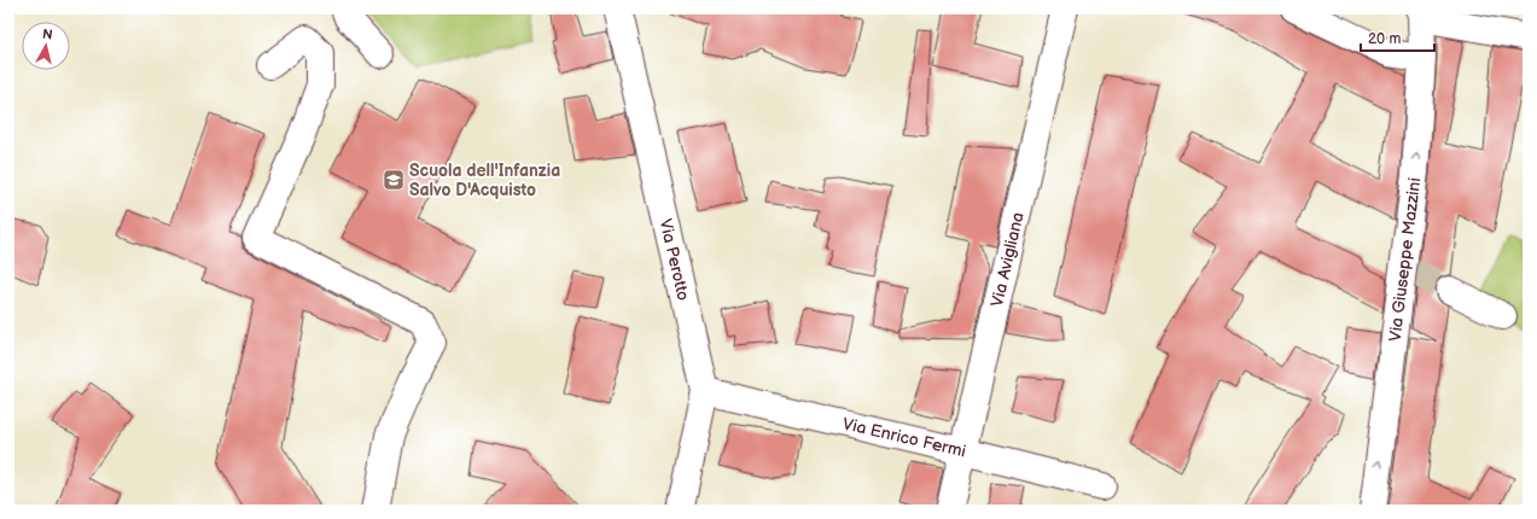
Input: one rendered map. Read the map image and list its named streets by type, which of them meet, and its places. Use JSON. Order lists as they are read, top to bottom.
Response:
{
  "streets": {
    "street": [
      "Via Perotto",
      "Via Avigliana",
      "Via Giuseppe Mazzini",
      "Via Enrico Fermi"
    ]
  },
  "crossings": [
    ["Via Perotto", "Via Enrico Fermi"],
    ["Via Avigliana", "Via Enrico Fermi"]
  ],
  "one_way": ["Via Giuseppe Mazzini"],
  "places": {
    "school or university": ["Scuola dell'Infanzia Salvo D'Acquisto"]
  },
  "scale_bar": "20 m",
  "north": "top"
}
